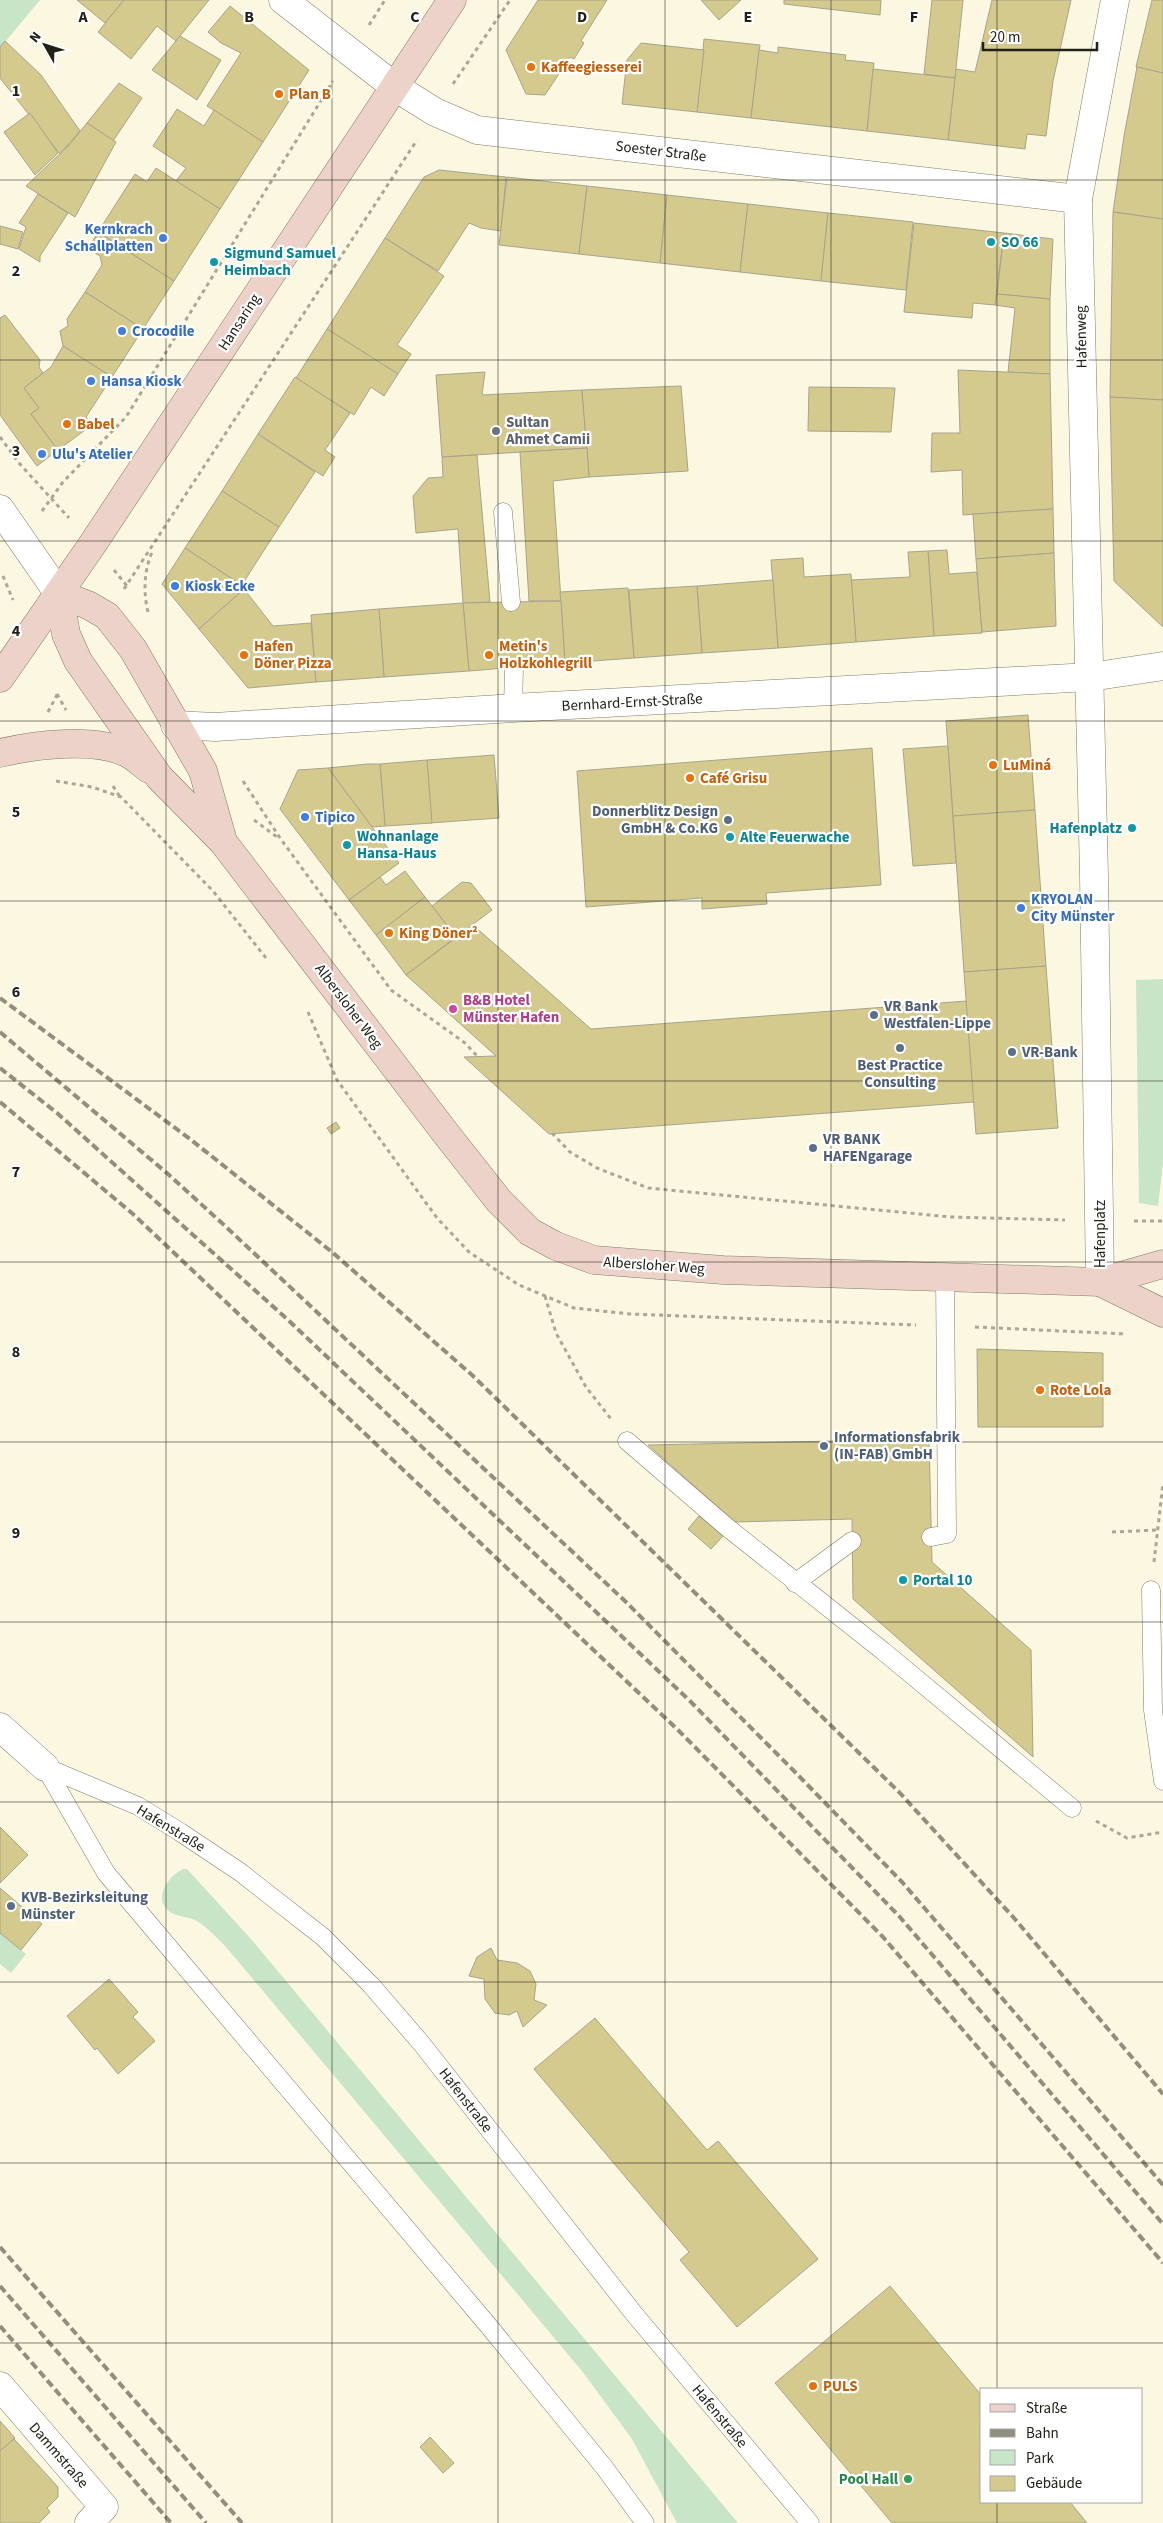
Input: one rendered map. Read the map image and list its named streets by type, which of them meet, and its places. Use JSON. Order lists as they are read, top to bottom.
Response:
{
  "streets": {
    "main road": ["Hansaring", "Albersloher Weg"],
    "street": [
      "Soester Straße",
      "Hafenweg",
      "Bernhard-Ernst-Straße",
      "Hafenplatz",
      "Hafenstraße",
      "Dammstraße"
    ]
  },
  "crossings": [
    ["Soester Straße", "Hansaring"],
    ["Soester Straße", "Hafenweg"],
    ["Hansaring", "Albersloher Weg"],
    ["Hafenweg", "Bernhard-Ernst-Straße"],
    ["Hafenweg", "Hafenplatz"],
    ["Bernhard-Ernst-Straße", "Albersloher Weg"],
    ["Bernhard-Ernst-Straße", "Hafenplatz"],
    ["Albersloher Weg", "Hafenplatz"]
  ],
  "places": [
    "Kaffeegiesserei",
    "Plan B",
    "Kernkrach Schallplatten",
    "SO 66",
    "Sigmund Samuel Heimbach",
    "Crocodile",
    "Hansa Kiosk",
    "Babel",
    "Sultan Ahmet Camii",
    "Ulu's Atelier",
    "Kiosk Ecke",
    "Hafen Döner Pizza",
    "Metin's Holzkohlegrill",
    "LuMiná",
    "Café Grisu",
    "Tipico",
    "Donnerblitz Design GmbH & Co.KG",
    "Hafenplatz",
    "Alte Feuerwache",
    "Wohnanlage Hansa-Haus",
    "KRYOLAN City Münster",
    "King Döner²",
    "B&B Hotel Münster Hafen",
    "VR Bank Westfalen-Lippe",
    "Best Practice Consulting",
    "VR-Bank",
    "VR BANK HAFENgarage",
    "Rote Lola",
    "Informationsfabrik (IN-FAB) GmbH",
    "Portal 10",
    "KVB-Bezirksleitung Münster",
    "PULS",
    "Pool Hall"
  ],
  "legend": [
    "Straße",
    "Bahn",
    "Park",
    "Gebäude"
  ],
  "scale_bar": "20 m",
  "north": "top left",
  "grid": {
    "columns": [
      "A",
      "B",
      "C",
      "D",
      "E",
      "F"
    ],
    "rows": [
      "1",
      "2",
      "3",
      "4",
      "5",
      "6",
      "7",
      "8",
      "9"
    ]
  }
}
